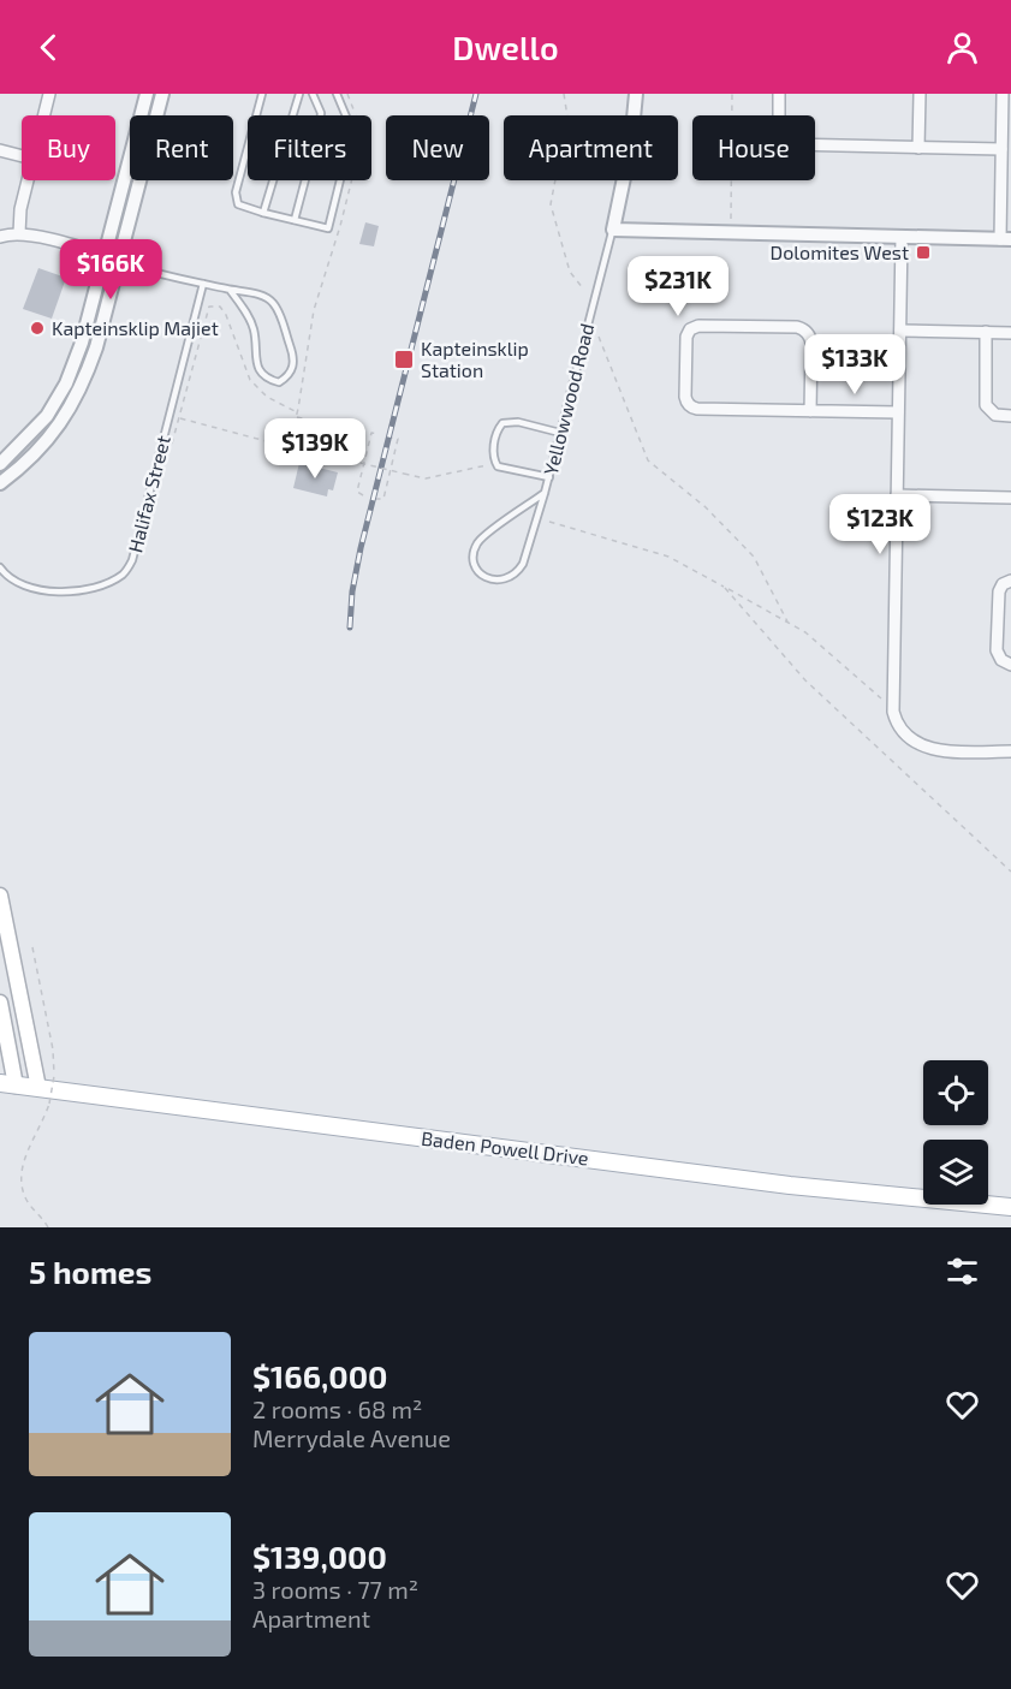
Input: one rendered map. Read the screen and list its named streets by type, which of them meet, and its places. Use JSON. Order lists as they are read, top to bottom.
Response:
{
  "streets": {
    "main road": ["Baden Powell Drive"],
    "street": ["Yellowwood Road"],
    "lane": ["Halifax Street"]
  },
  "places": {
    "transit": ["Dolomites West", "Kapteinsklip Station"],
    "other": ["Kapteinsklip Majiet"]
  },
  "page": {
    "header": "Dwello",
    "chip": [
      "Buy",
      "Rent",
      "Filters",
      "New",
      "Apartment",
      "House"
    ],
    "price": [
      "$166K",
      "$231K",
      "$133K",
      "$139K",
      "$123K"
    ],
    "heading": "5 homes",
    "list": [
      {
        "name": "$166,000",
        "note": "2 rooms · 68 m² · Merrydale Avenue"
      },
      {
        "name": "$139,000",
        "note": "3 rooms · 77 m² · Apartment"
      }
    ]
  }
}
